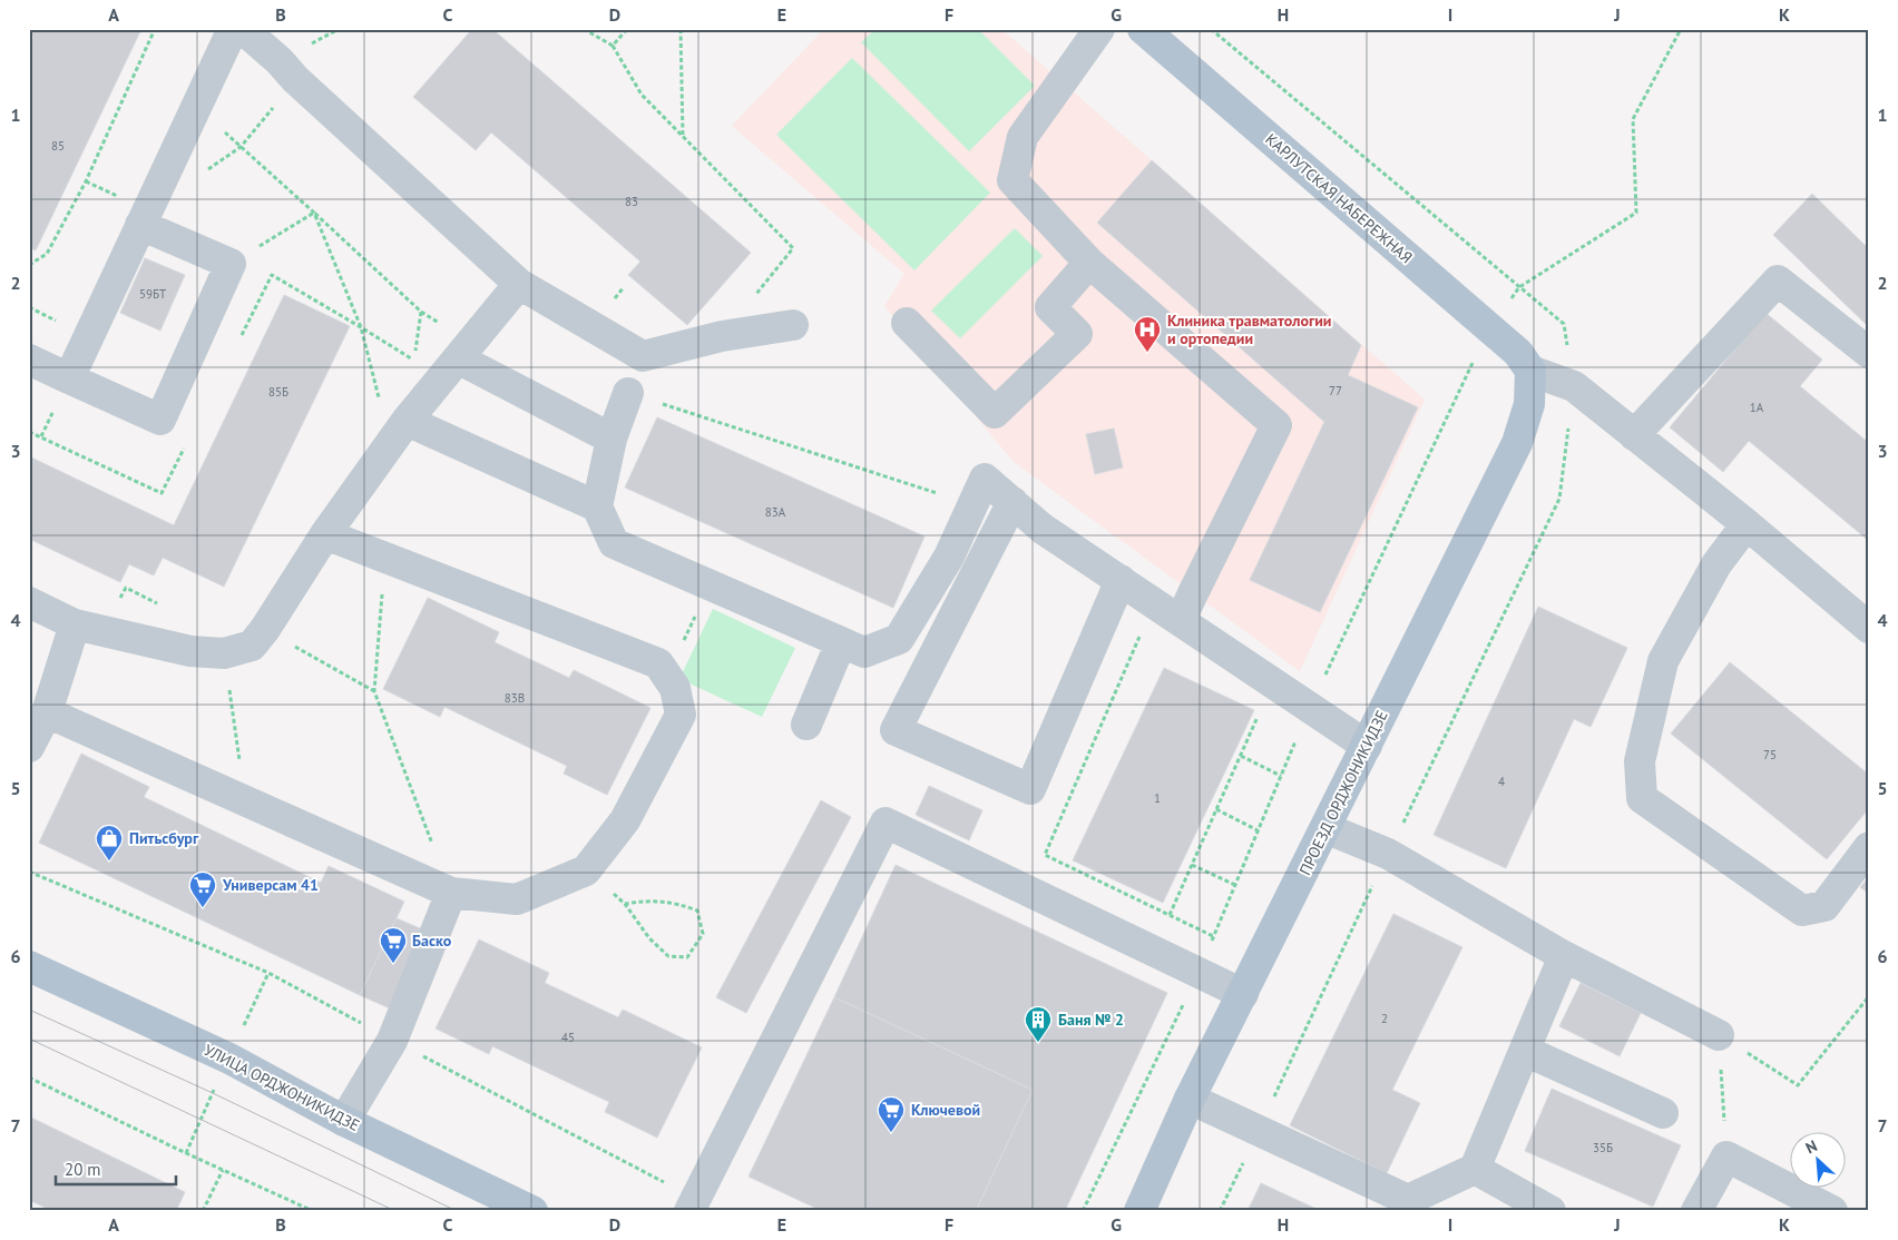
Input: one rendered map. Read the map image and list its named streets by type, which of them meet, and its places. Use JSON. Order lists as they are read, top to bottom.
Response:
{
  "streets": {
    "main road": ["КАРЛУТСКАЯ НАБЕРЕЖНАЯ", "ПРОЕЗД ОРДЖОНИКИДЗЕ", "УЛИЦА ОРДЖОНИКИДЗЕ"]
  },
  "crossings": [
    ["КАРЛУТСКАЯ НАБЕРЕЖНАЯ", "ПРОЕЗД ОРДЖОНИКИДЗЕ"]
  ],
  "places": {
    "hospital": ["Клиника травматологии и ортопедии"],
    "shop": ["Питьсбург"],
    "supermarket": ["Универсам 41", "Баско", "Ключевой"],
    "building": ["Баня № 2"]
  },
  "house_numbers": [
    "85",
    "83",
    "59БТ",
    "77",
    "85Б",
    "1А",
    "83А",
    "83В",
    "75",
    "4",
    "1",
    "2",
    "45",
    "35Б"
  ],
  "scale_bar": "20 m",
  "north": "top left",
  "grid": {
    "columns": [
      "A",
      "B",
      "C",
      "D",
      "E",
      "F",
      "G",
      "H",
      "I",
      "J",
      "K"
    ],
    "rows": [
      "1",
      "2",
      "3",
      "4",
      "5",
      "6",
      "7"
    ]
  }
}
